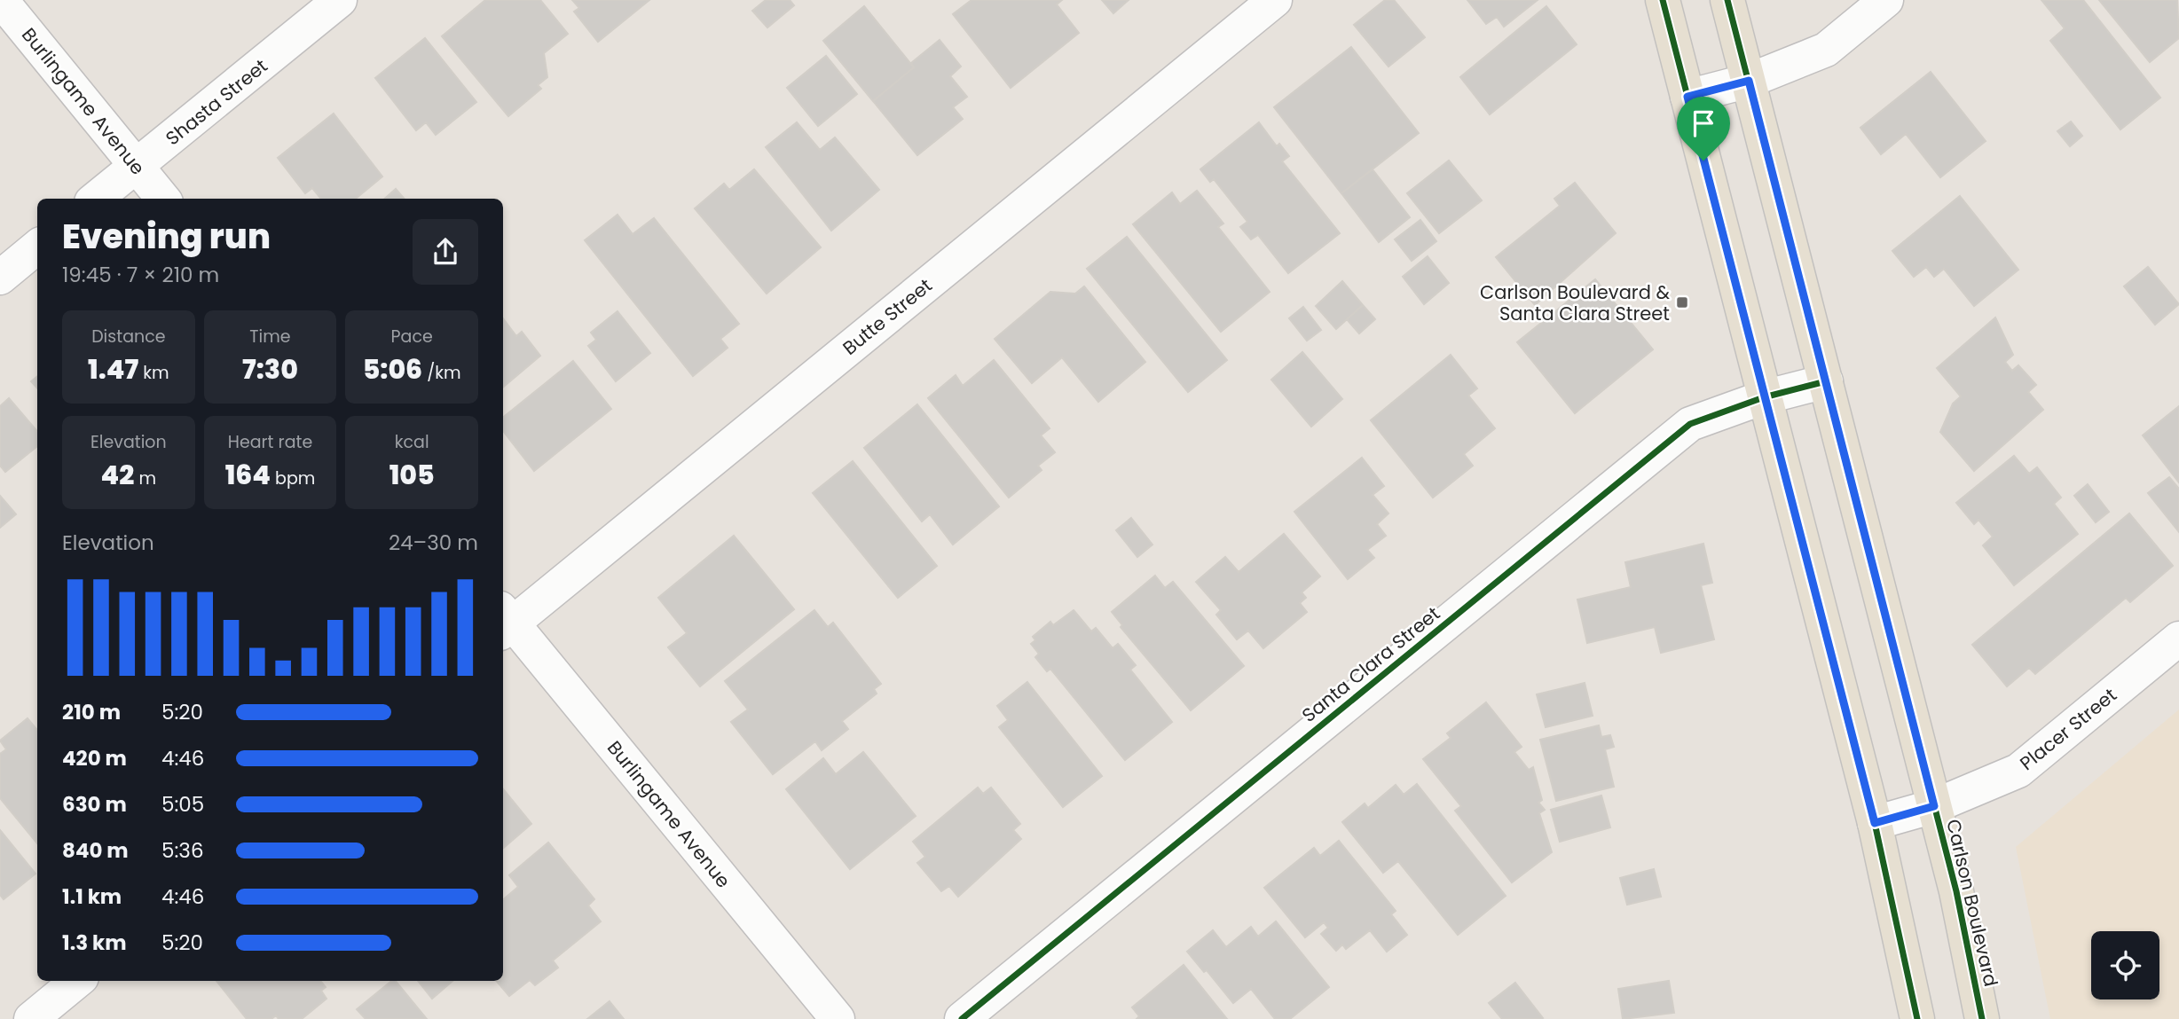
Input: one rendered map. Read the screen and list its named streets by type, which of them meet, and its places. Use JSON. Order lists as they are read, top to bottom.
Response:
{
  "streets": {
    "main road": ["Carlson Boulevard"],
    "street": [
      "Burlingame Avenue",
      "Shasta Street",
      "Butte Street",
      "Santa Clara Street",
      "Placer Street"
    ]
  },
  "crossings": [
    ["Burlingame Avenue", "Shasta Street"],
    ["Burlingame Avenue", "Butte Street"],
    ["Santa Clara Street", "Carlson Boulevard"],
    ["Placer Street", "Carlson Boulevard"]
  ],
  "places": {
    "transit": ["Carlson Boulevard & Santa Clara Street"]
  },
  "page": {
    "heading": ["Evening run", "19:45 · 7 × 210 m"],
    "stats": [
      ["Distance", "1.47 km"],
      ["Time", "7:30"],
      ["Pace", "5:06 /km"],
      ["Elevation", "42 m"],
      ["Heart rate", "164 bpm"],
      ["kcal", "105"]
    ],
    "chart": ["Elevation", "24–30 m"],
    "list": [
      {
        "name": "210 m",
        "note": "5:20"
      },
      {
        "name": "420 m",
        "note": "4:46"
      },
      {
        "name": "630 m",
        "note": "5:05"
      },
      {
        "name": "840 m",
        "note": "5:36"
      },
      {
        "name": "1.1 km",
        "note": "4:46"
      },
      {
        "name": "1.3 km",
        "note": "5:20"
      }
    ]
  }
}
